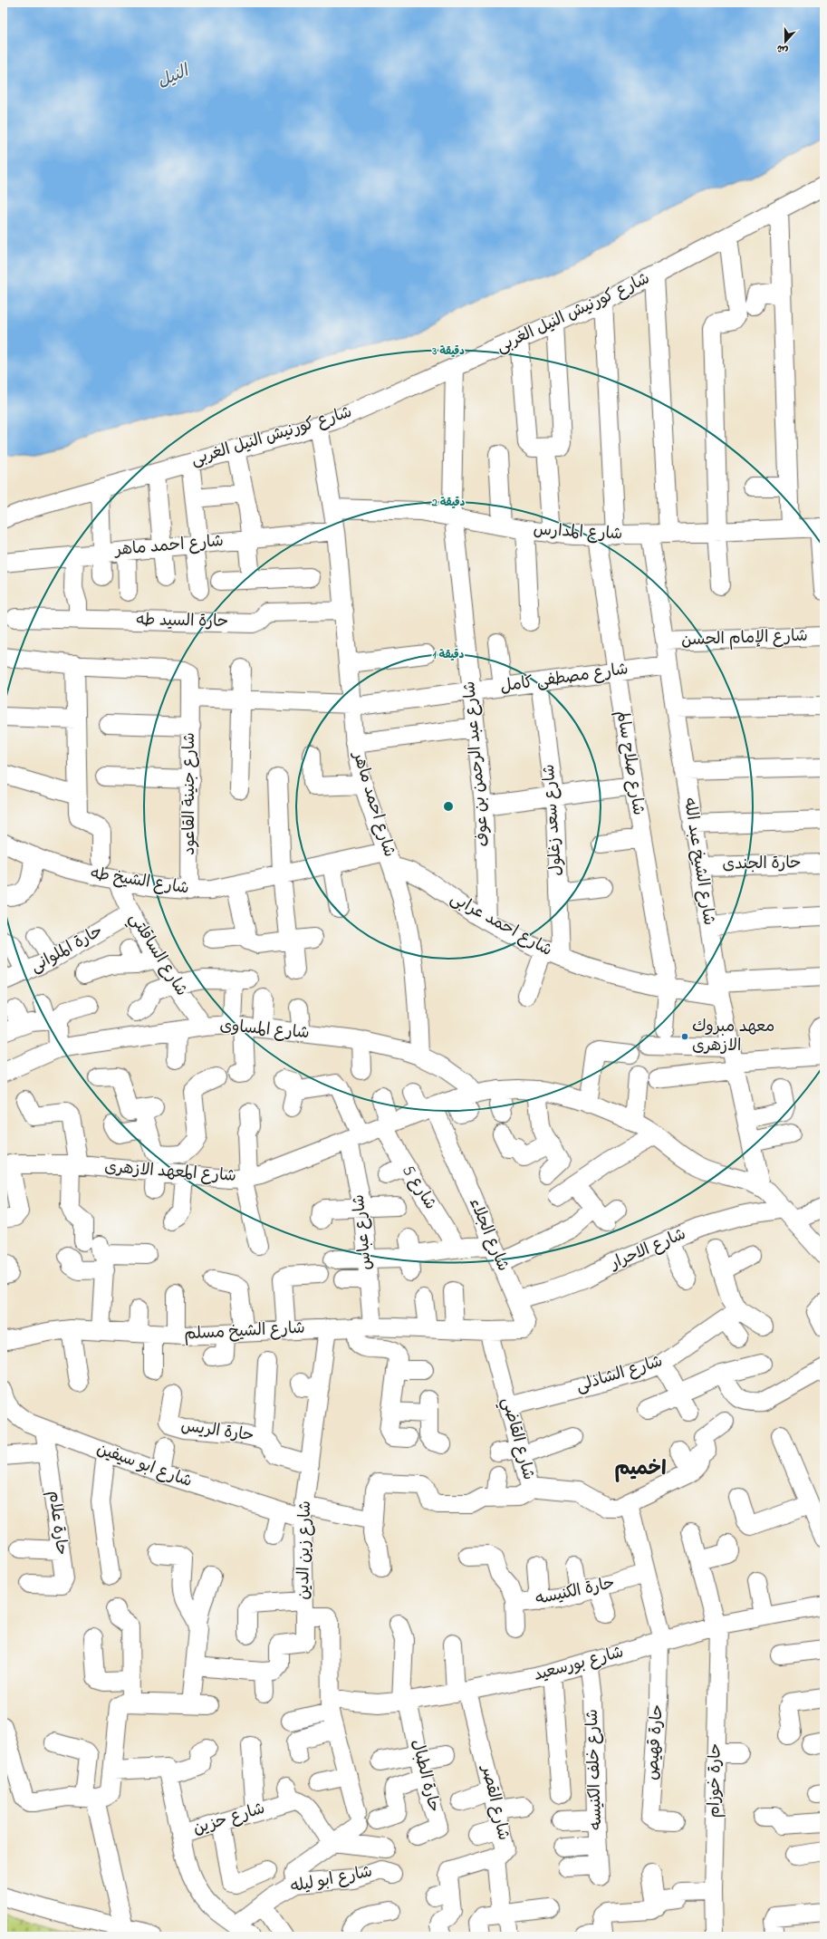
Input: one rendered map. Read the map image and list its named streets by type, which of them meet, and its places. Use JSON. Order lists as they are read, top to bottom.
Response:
{
  "streets": {
    "street": [
      "شارع كورنيش النيل الغربى",
      "شارع المدارس",
      "شارع احمد ماهر",
      "حارة السيد طه",
      "شارع الإمام الحسن",
      "شارع مصطفى كامل",
      "شارع صلاح سالم",
      "شارع عبد الرحمن بن عوف",
      "شارع جنينة القاعود",
      "شارع سعد زغلول",
      "شارع الشيخ عبد الله",
      "حارة الجندى",
      "شارع الشيخ طه",
      "شارع احمد عرابى",
      "حارة الملوانى",
      "شارع الساقلتي",
      "شارع المساوى",
      "شارع المعهد الازهرى",
      "شارع 5",
      "شارع عباس",
      "شارع الجلاء",
      "شارع الاحرار",
      "شارع الشيخ مسلم",
      "شارع الشاذلى",
      "حارة الريس",
      "شارع القاضي",
      "شارع ابو سيفين",
      "حارة علام",
      "شارع زين الدين",
      "حارة الكنيسه",
      "شارع بورسعيد",
      "حارة قهيص",
      "شارع خلف الكنيسه",
      "حارة الطبال",
      "حارة خوزام",
      "شارع القصر",
      "شارع حزين",
      "شارع ابو ليله"
    ]
  },
  "crossings": [
    ["شارع كورنيش النيل الغربى", "شارع احمد ماهر"],
    ["شارع كورنيش النيل الغربى", "شارع عبد الرحمن بن عوف"],
    ["شارع المدارس", "شارع احمد ماهر"],
    ["شارع المدارس", "شارع صلاح سالم"],
    ["شارع المدارس", "شارع عبد الرحمن بن عوف"],
    ["شارع المدارس", "شارع الشيخ عبد الله"],
    ["شارع احمد ماهر", "حارة السيد طه"],
    ["شارع احمد ماهر", "شارع مصطفى كامل"],
    ["شارع احمد ماهر", "شارع الشيخ طه"],
    ["شارع احمد ماهر", "شارع احمد عرابى"],
    ["شارع احمد ماهر", "شارع المساوى"],
    ["شارع الإمام الحسن", "شارع الشيخ عبد الله"],
    ["شارع مصطفى كامل", "شارع صلاح سالم"],
    ["شارع مصطفى كامل", "شارع عبد الرحمن بن عوف"],
    ["شارع مصطفى كامل", "شارع جنينة القاعود"],
    ["شارع مصطفى كامل", "شارع سعد زغلول"],
    ["شارع مصطفى كامل", "شارع الشيخ عبد الله"],
    ["شارع صلاح سالم", "شارع احمد عرابى"],
    ["شارع عبد الرحمن بن عوف", "شارع احمد عرابى"],
    ["شارع جنينة القاعود", "شارع الشيخ طه"],
    ["شارع سعد زغلول", "شارع احمد عرابى"],
    ["شارع الشيخ عبد الله", "حارة الجندى"],
    ["شارع الشيخ عبد الله", "شارع احمد عرابى"],
    ["شارع الشيخ عبد الله", "شارع المعهد الازهرى"],
    ["شارع الشيخ طه", "شارع احمد عرابى"],
    ["شارع الشيخ طه", "شارع الساقلتي"],
    ["حارة الملوانى", "شارع الساقلتي"],
    ["شارع الساقلتي", "شارع المساوى"],
    ["شارع المساوى", "شارع المعهد الازهرى"],
    ["شارع المعهد الازهرى", "شارع 5"],
    ["شارع المعهد الازهرى", "شارع عباس"],
    ["شارع المعهد الازهرى", "شارع الجلاء"],
    ["شارع عباس", "شارع الشيخ مسلم"],
    ["شارع الجلاء", "شارع الاحرار"],
    ["شارع الجلاء", "شارع الشيخ مسلم"],
    ["شارع الجلاء", "شارع القاضي"],
    ["شارع الشيخ مسلم", "شارع القاضي"],
    ["شارع الشيخ مسلم", "شارع زين الدين"],
    ["شارع الشاذلى", "شارع القاضي"],
    ["حارة الريس", "شارع زين الدين"],
    ["شارع القاضي", "شارع ابو سيفين"],
    ["شارع ابو سيفين", "حارة علام"],
    ["شارع ابو سيفين", "شارع زين الدين"],
    ["شارع زين الدين", "شارع بورسعيد"],
    ["شارع زين الدين", "شارع حزين"],
    ["شارع بورسعيد", "حارة قهيص"],
    ["شارع بورسعيد", "شارع خلف الكنيسه"],
    ["شارع بورسعيد", "حارة الطبال"],
    ["شارع بورسعيد", "حارة خوزام"],
    ["شارع بورسعيد", "شارع القصر"]
  ],
  "districts": ["اخميم"],
  "water": ["النيل"],
  "places": ["معهد مبروك الازهرى"],
  "north": "bottom",
  "rings": ["3 دقيقة", "2 دقيقة", "1 دقيقة"]
}
